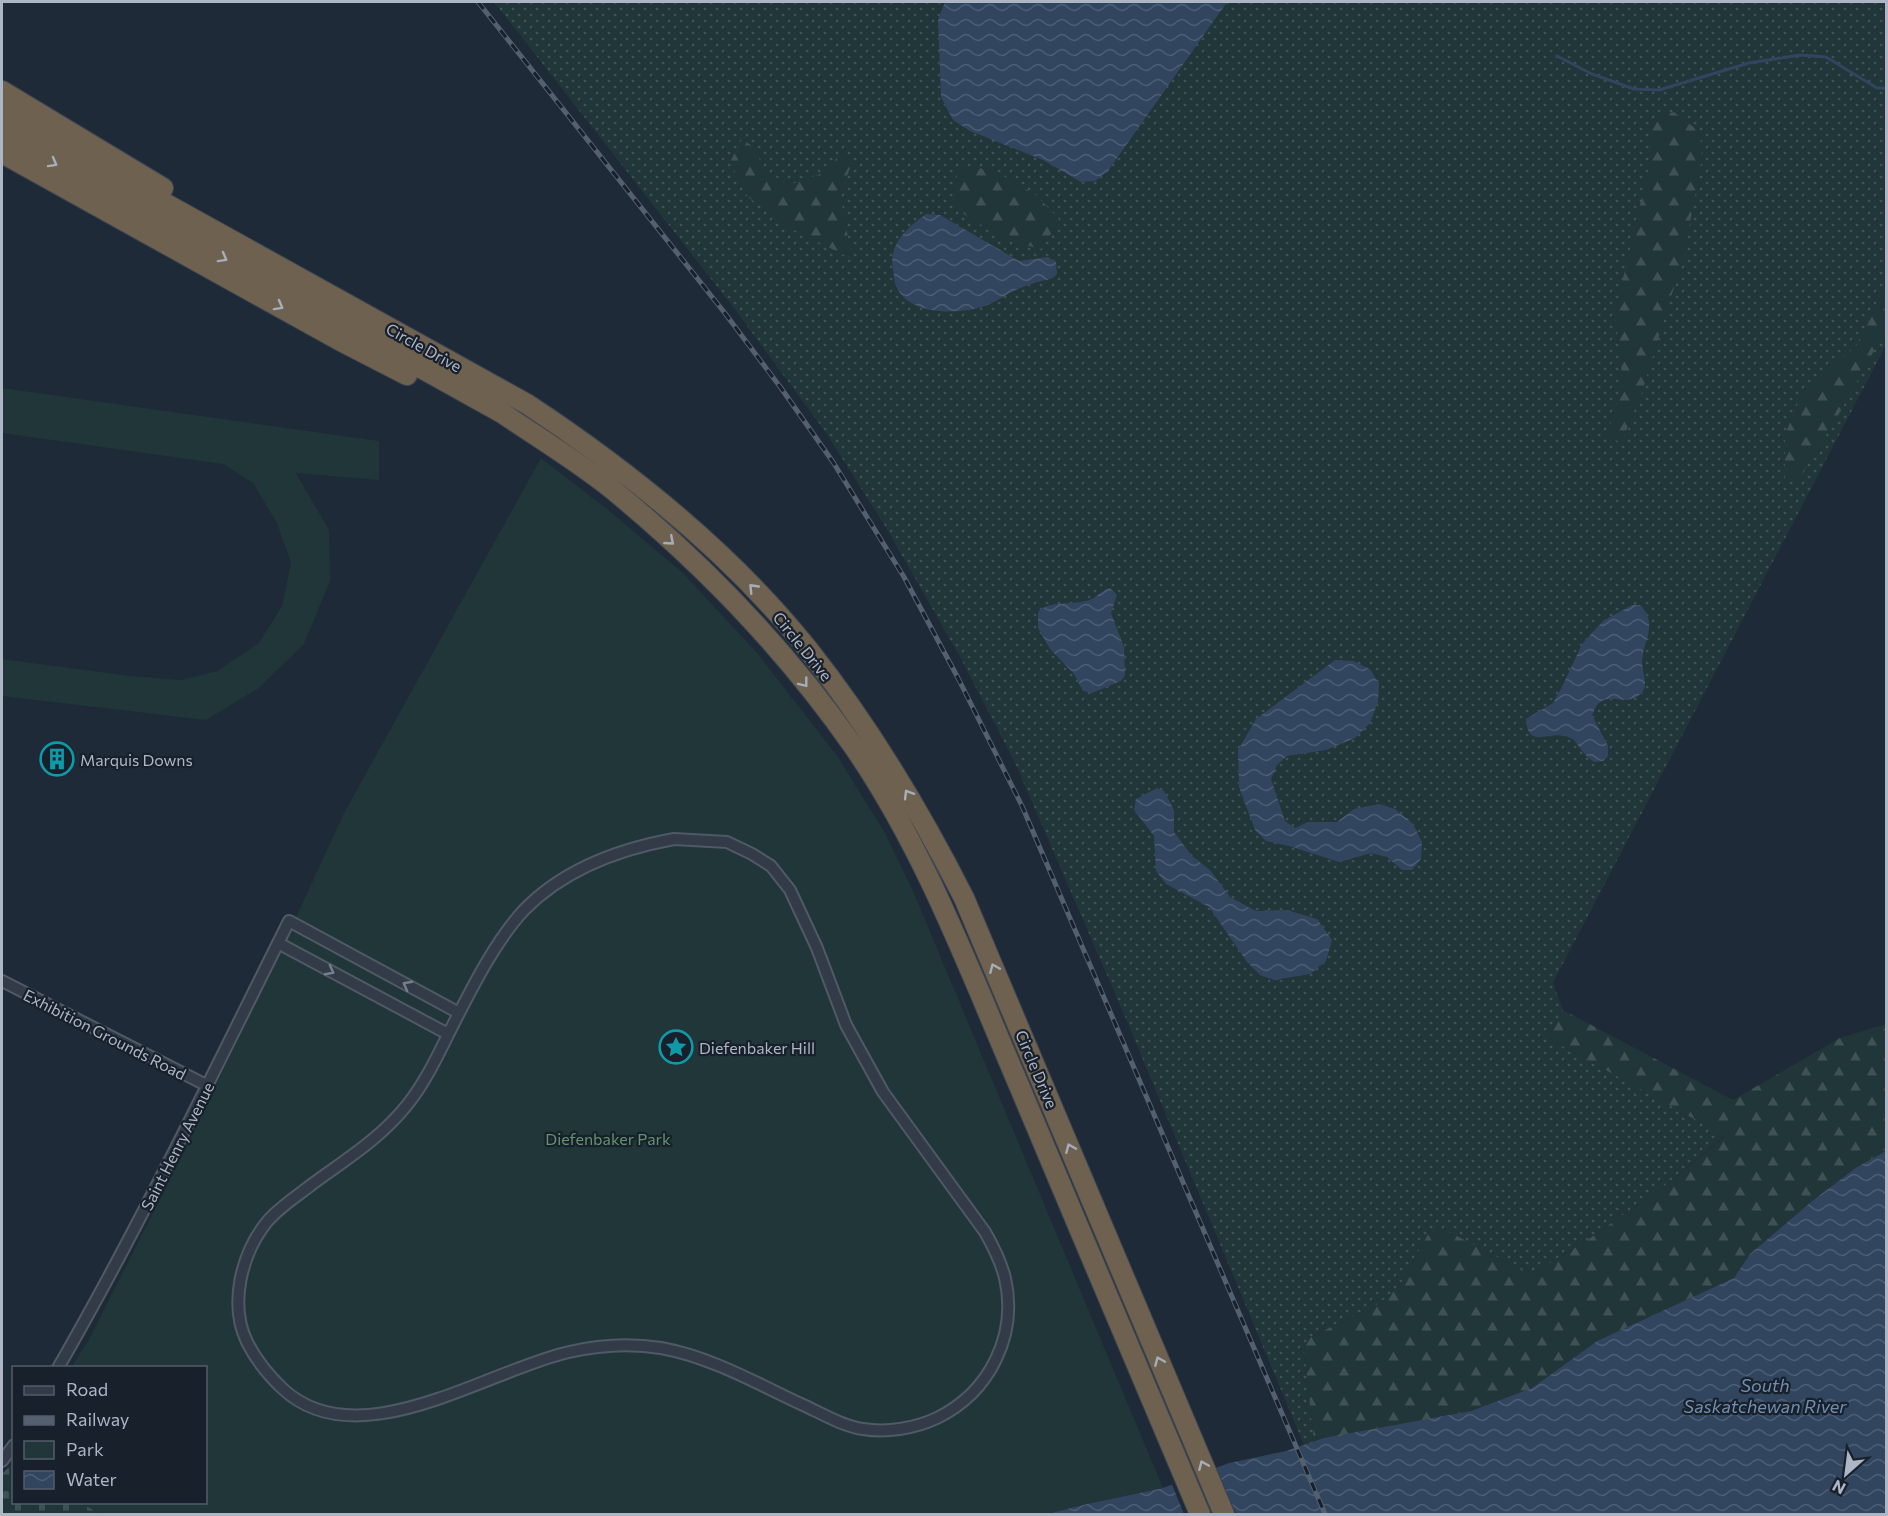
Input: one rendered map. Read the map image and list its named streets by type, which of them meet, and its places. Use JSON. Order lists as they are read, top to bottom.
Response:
{
  "streets": {
    "highway": ["Circle Drive"],
    "street": ["Exhibition Grounds Road", "Saint Henry Avenue"]
  },
  "crossings": [
    ["Exhibition Grounds Road", "Saint Henry Avenue"]
  ],
  "water": ["South Saskatchewan River"],
  "parks": ["Diefenbaker Park"],
  "places": {
    "building": ["Marquis Downs"],
    "place": ["Diefenbaker Hill"]
  },
  "legend": [
    "Road",
    "Railway",
    "Park",
    "Water"
  ],
  "north": "bottom left"
}
